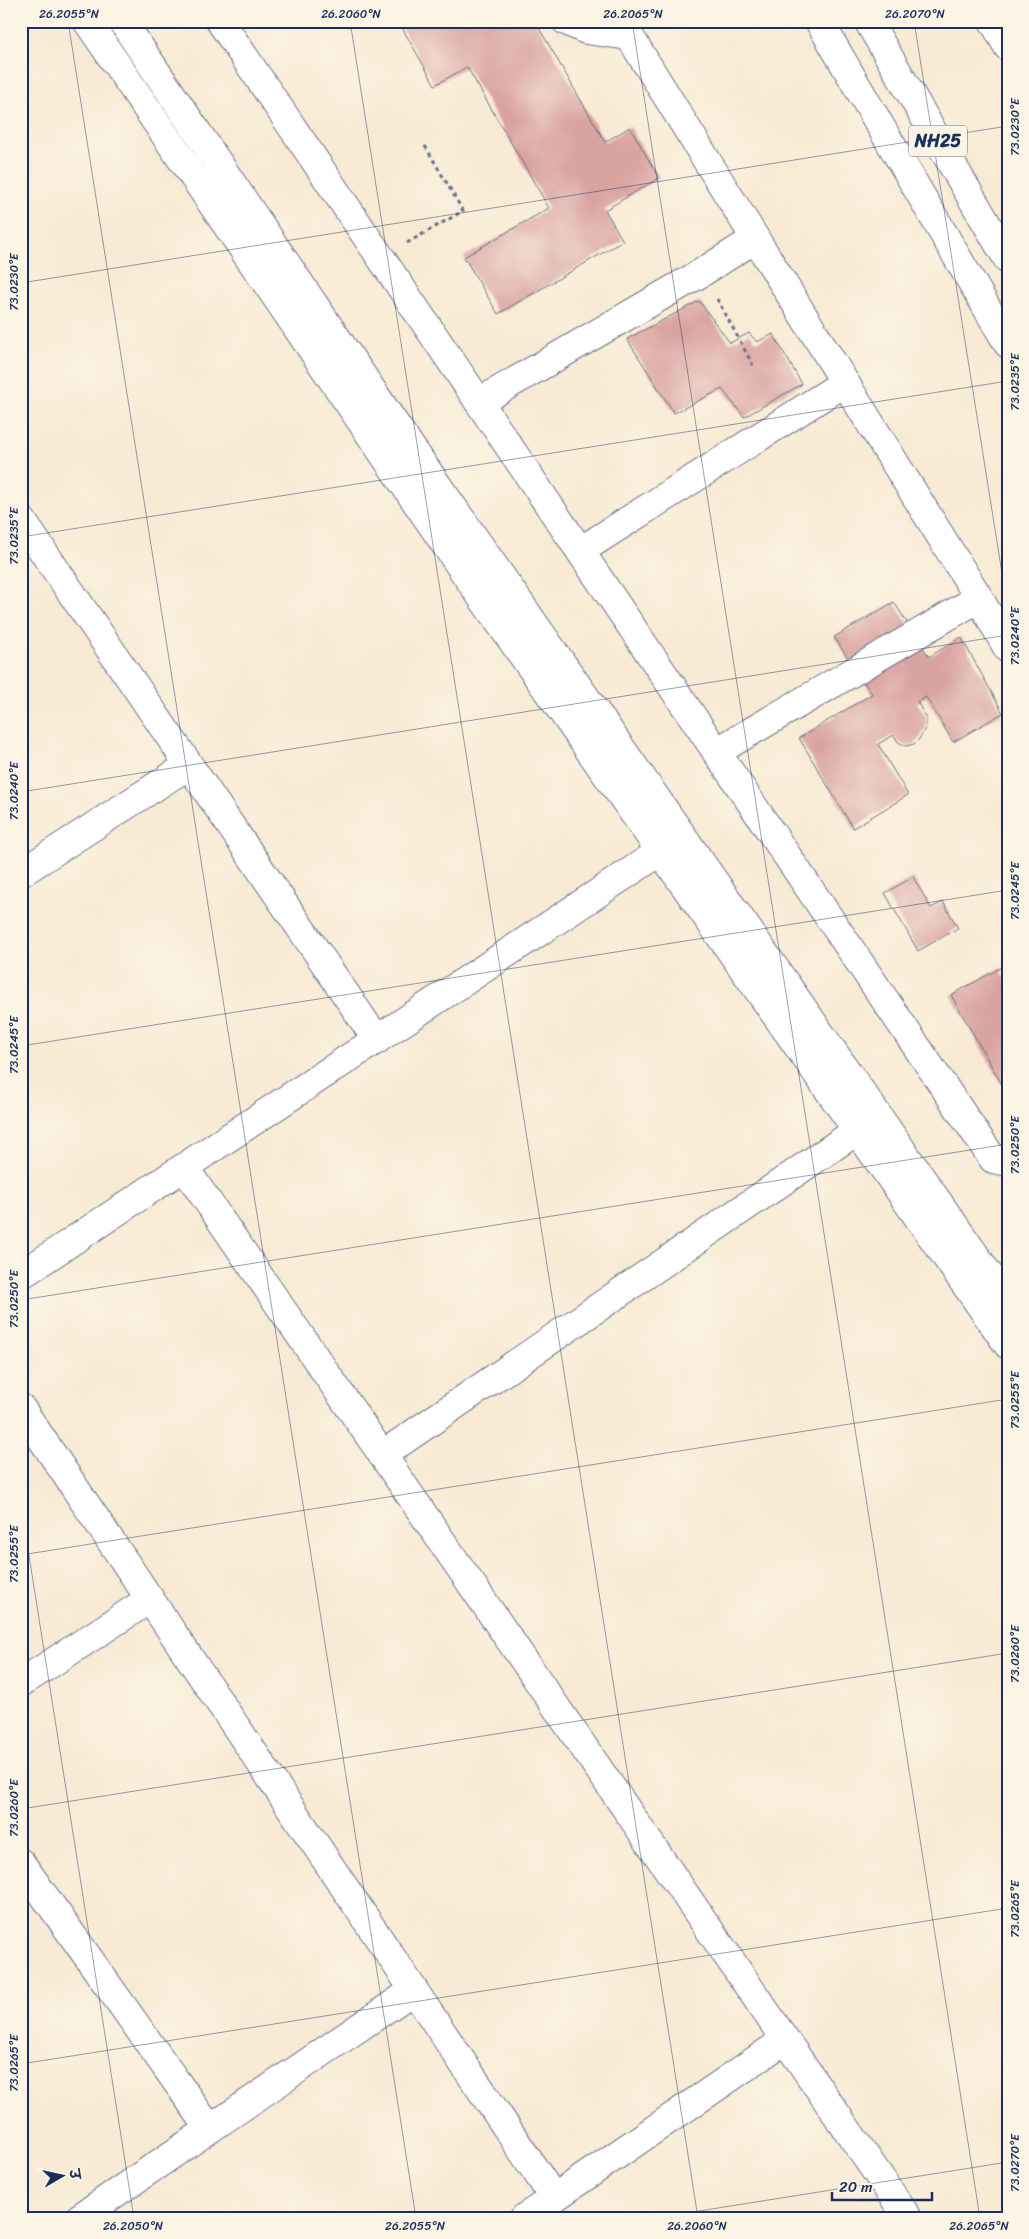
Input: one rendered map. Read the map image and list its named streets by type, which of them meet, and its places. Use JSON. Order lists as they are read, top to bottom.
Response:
{
  "streets": {
    "main road": ["NH25"]
  },
  "scale_bar": "20 m",
  "north": "right",
  "coordinates": [
    "26.2055°N",
    "26.2060°N",
    "26.2065°N",
    "26.2070°N",
    "73.0230°E",
    "73.0235°E",
    "73.0240°E",
    "73.0245°E",
    "73.0250°E",
    "73.0255°E",
    "73.0260°E",
    "73.0265°E",
    "73.0270°E",
    "26.2050°N"
  ]
}
